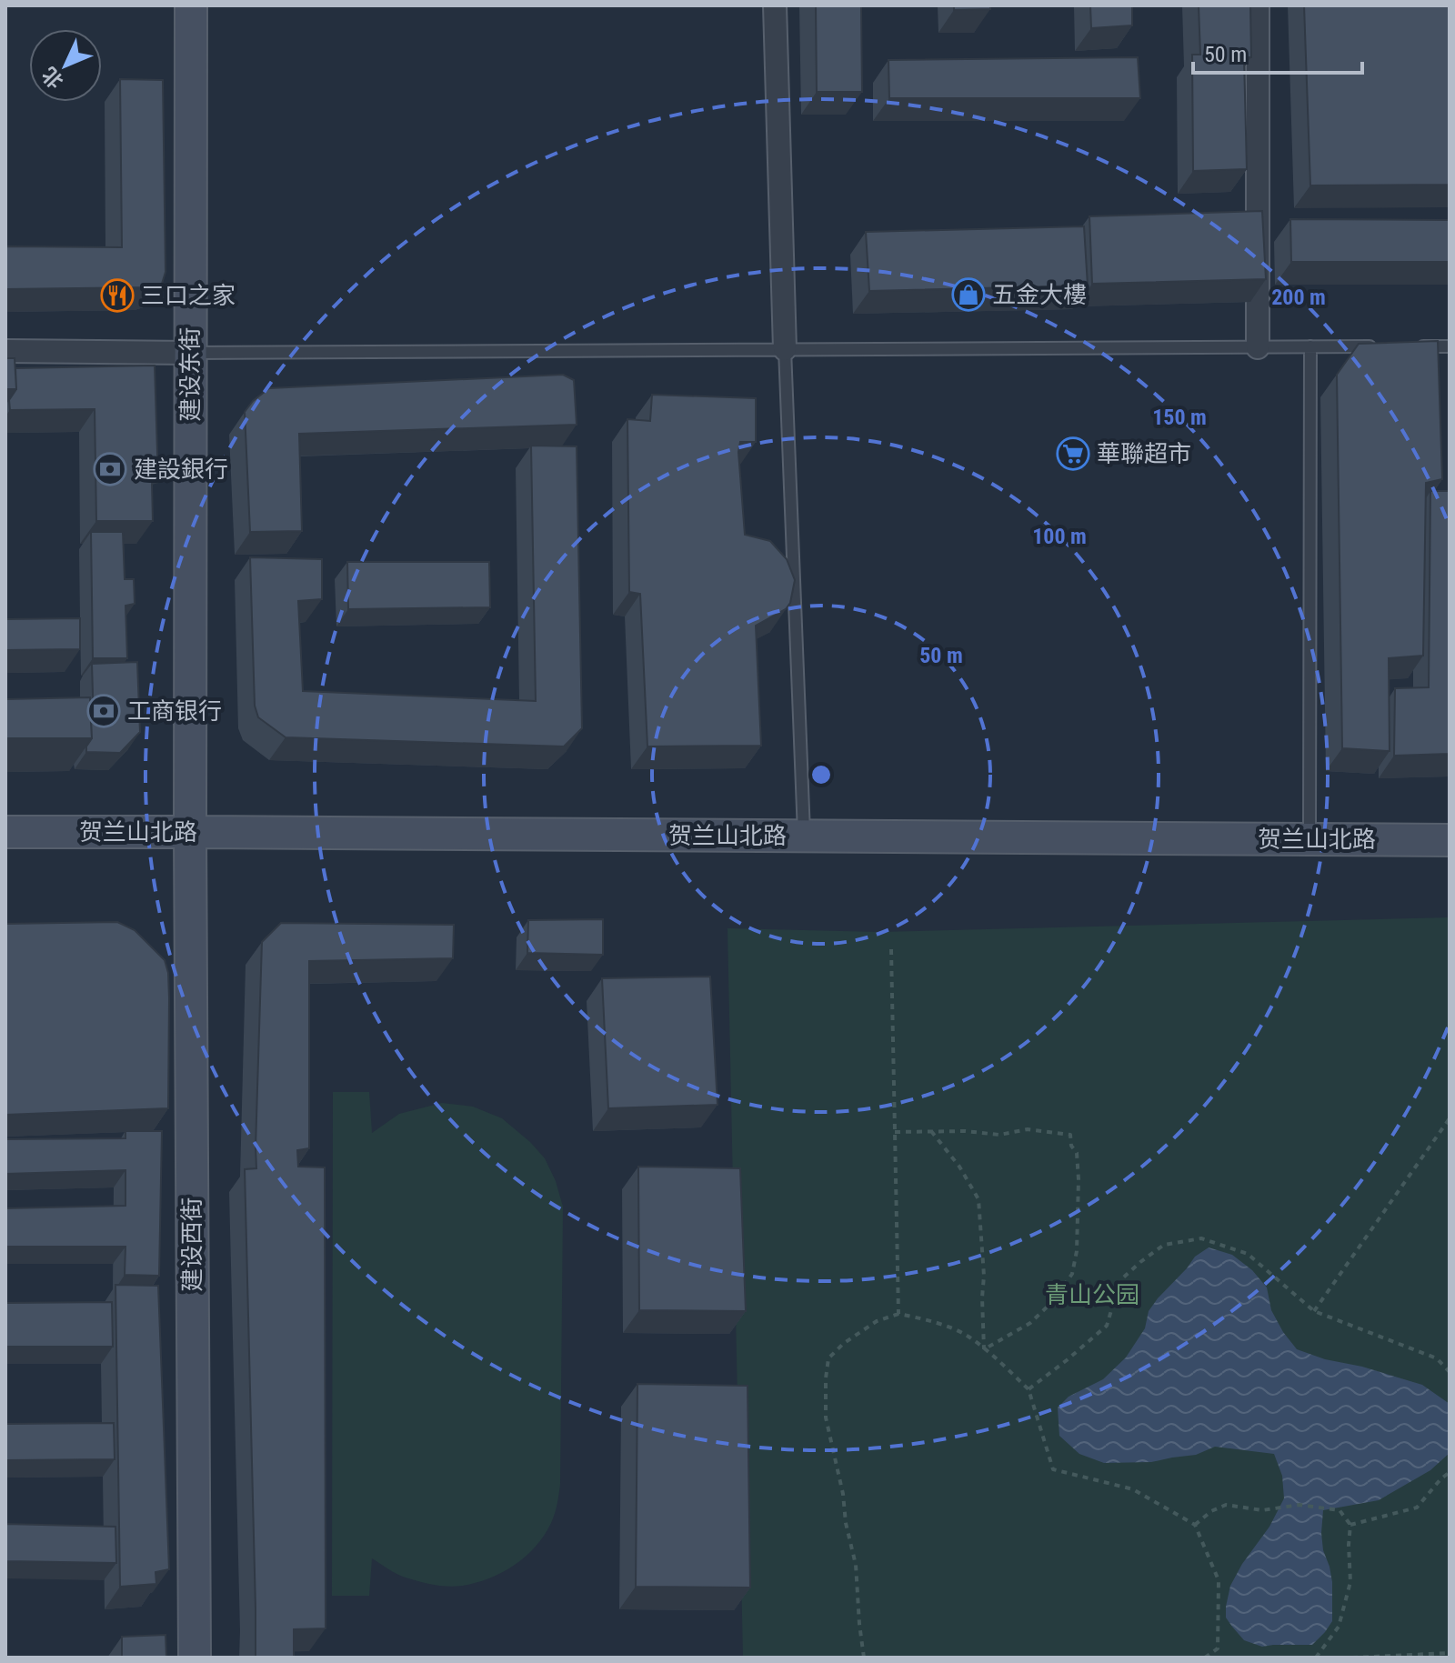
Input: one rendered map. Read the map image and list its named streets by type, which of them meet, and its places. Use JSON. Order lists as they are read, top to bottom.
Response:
{
  "streets": {
    "main road": ["建设东街", "贺兰山北路", "建设西街"]
  },
  "crossings": [
    ["建设东街", "贺兰山北路"],
    ["建设东街", "建设西街"],
    ["贺兰山北路", "建设西街"]
  ],
  "parks": ["青山公园"],
  "places": {
    "shop": ["五金大樓"],
    "restaurant": ["三口之家"],
    "supermarket": ["華聯超市"],
    "bank": ["建設銀行", "工商银行"]
  },
  "scale_bar": "50 m",
  "north": "bottom left",
  "rings": [
    "200 m",
    "150 m",
    "100 m",
    "50 m"
  ]
}
